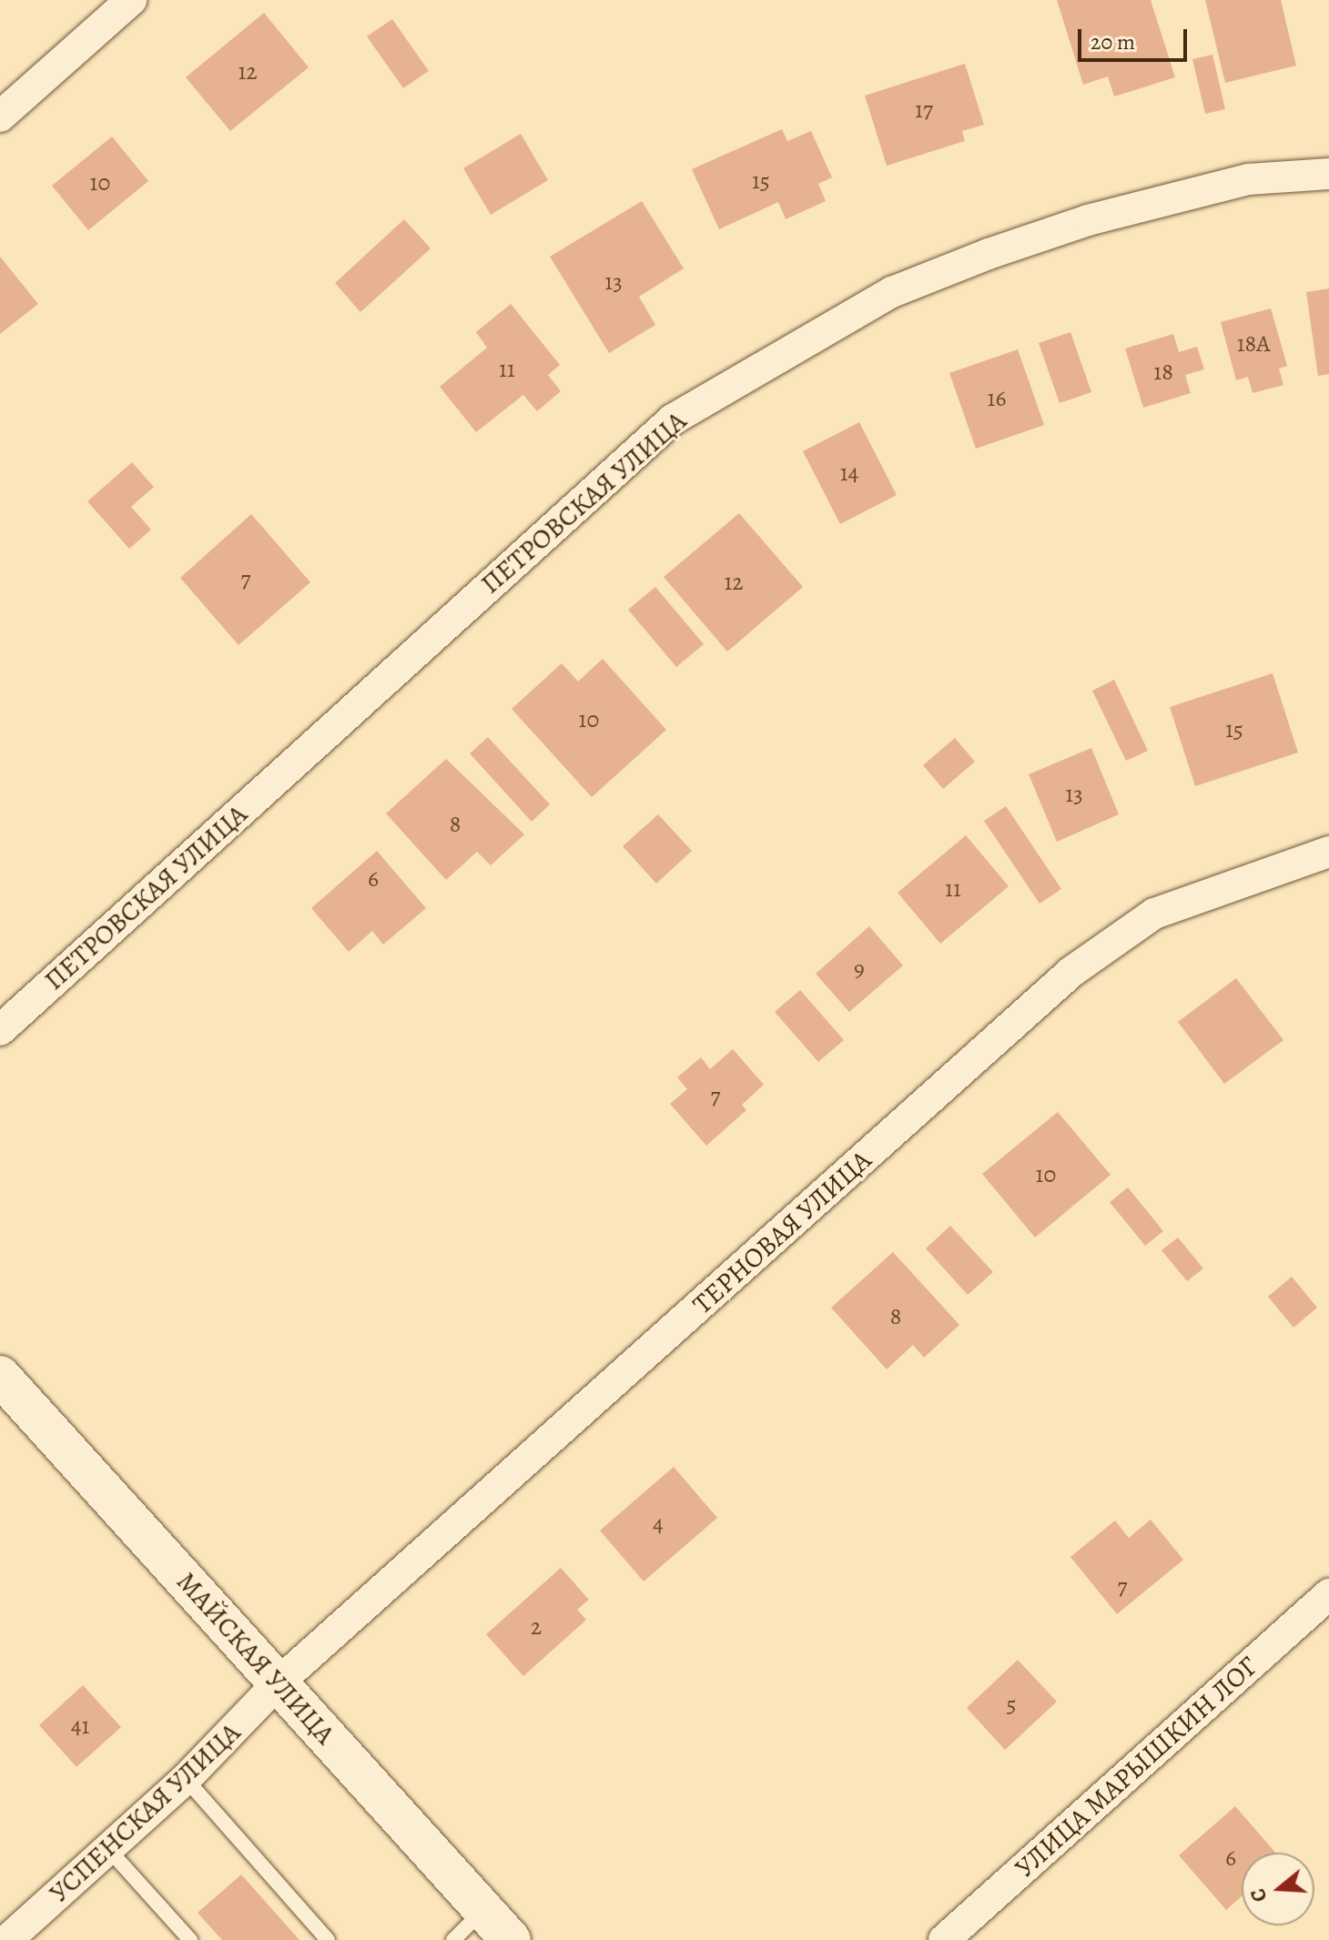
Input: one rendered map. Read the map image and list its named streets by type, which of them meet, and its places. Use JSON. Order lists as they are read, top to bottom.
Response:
{
  "streets": {
    "street": [
      "ПЕТРОВСКАЯ УЛИЦА",
      "ТЕРНОВАЯ УЛИЦА",
      "МАЙСКАЯ УЛИЦА",
      "УЛИЦА МАРЫШКИН ЛОГ",
      "УСПЕНСКАЯ УЛИЦА"
    ]
  },
  "crossings": [
    ["ТЕРНОВАЯ УЛИЦА", "МАЙСКАЯ УЛИЦА"],
    ["ТЕРНОВАЯ УЛИЦА", "УСПЕНСКАЯ УЛИЦА"],
    ["МАЙСКАЯ УЛИЦА", "УСПЕНСКАЯ УЛИЦА"]
  ],
  "house_numbers": [
    "12",
    "17",
    "15",
    "10",
    "13",
    "18А",
    "11",
    "18",
    "16",
    "14",
    "7",
    "12",
    "10",
    "15",
    "13",
    "8",
    "6",
    "11",
    "9",
    "7",
    "10",
    "8",
    "4",
    "7",
    "2",
    "5",
    "41",
    "6"
  ],
  "scale_bar": "20 m",
  "north": "left"
}
